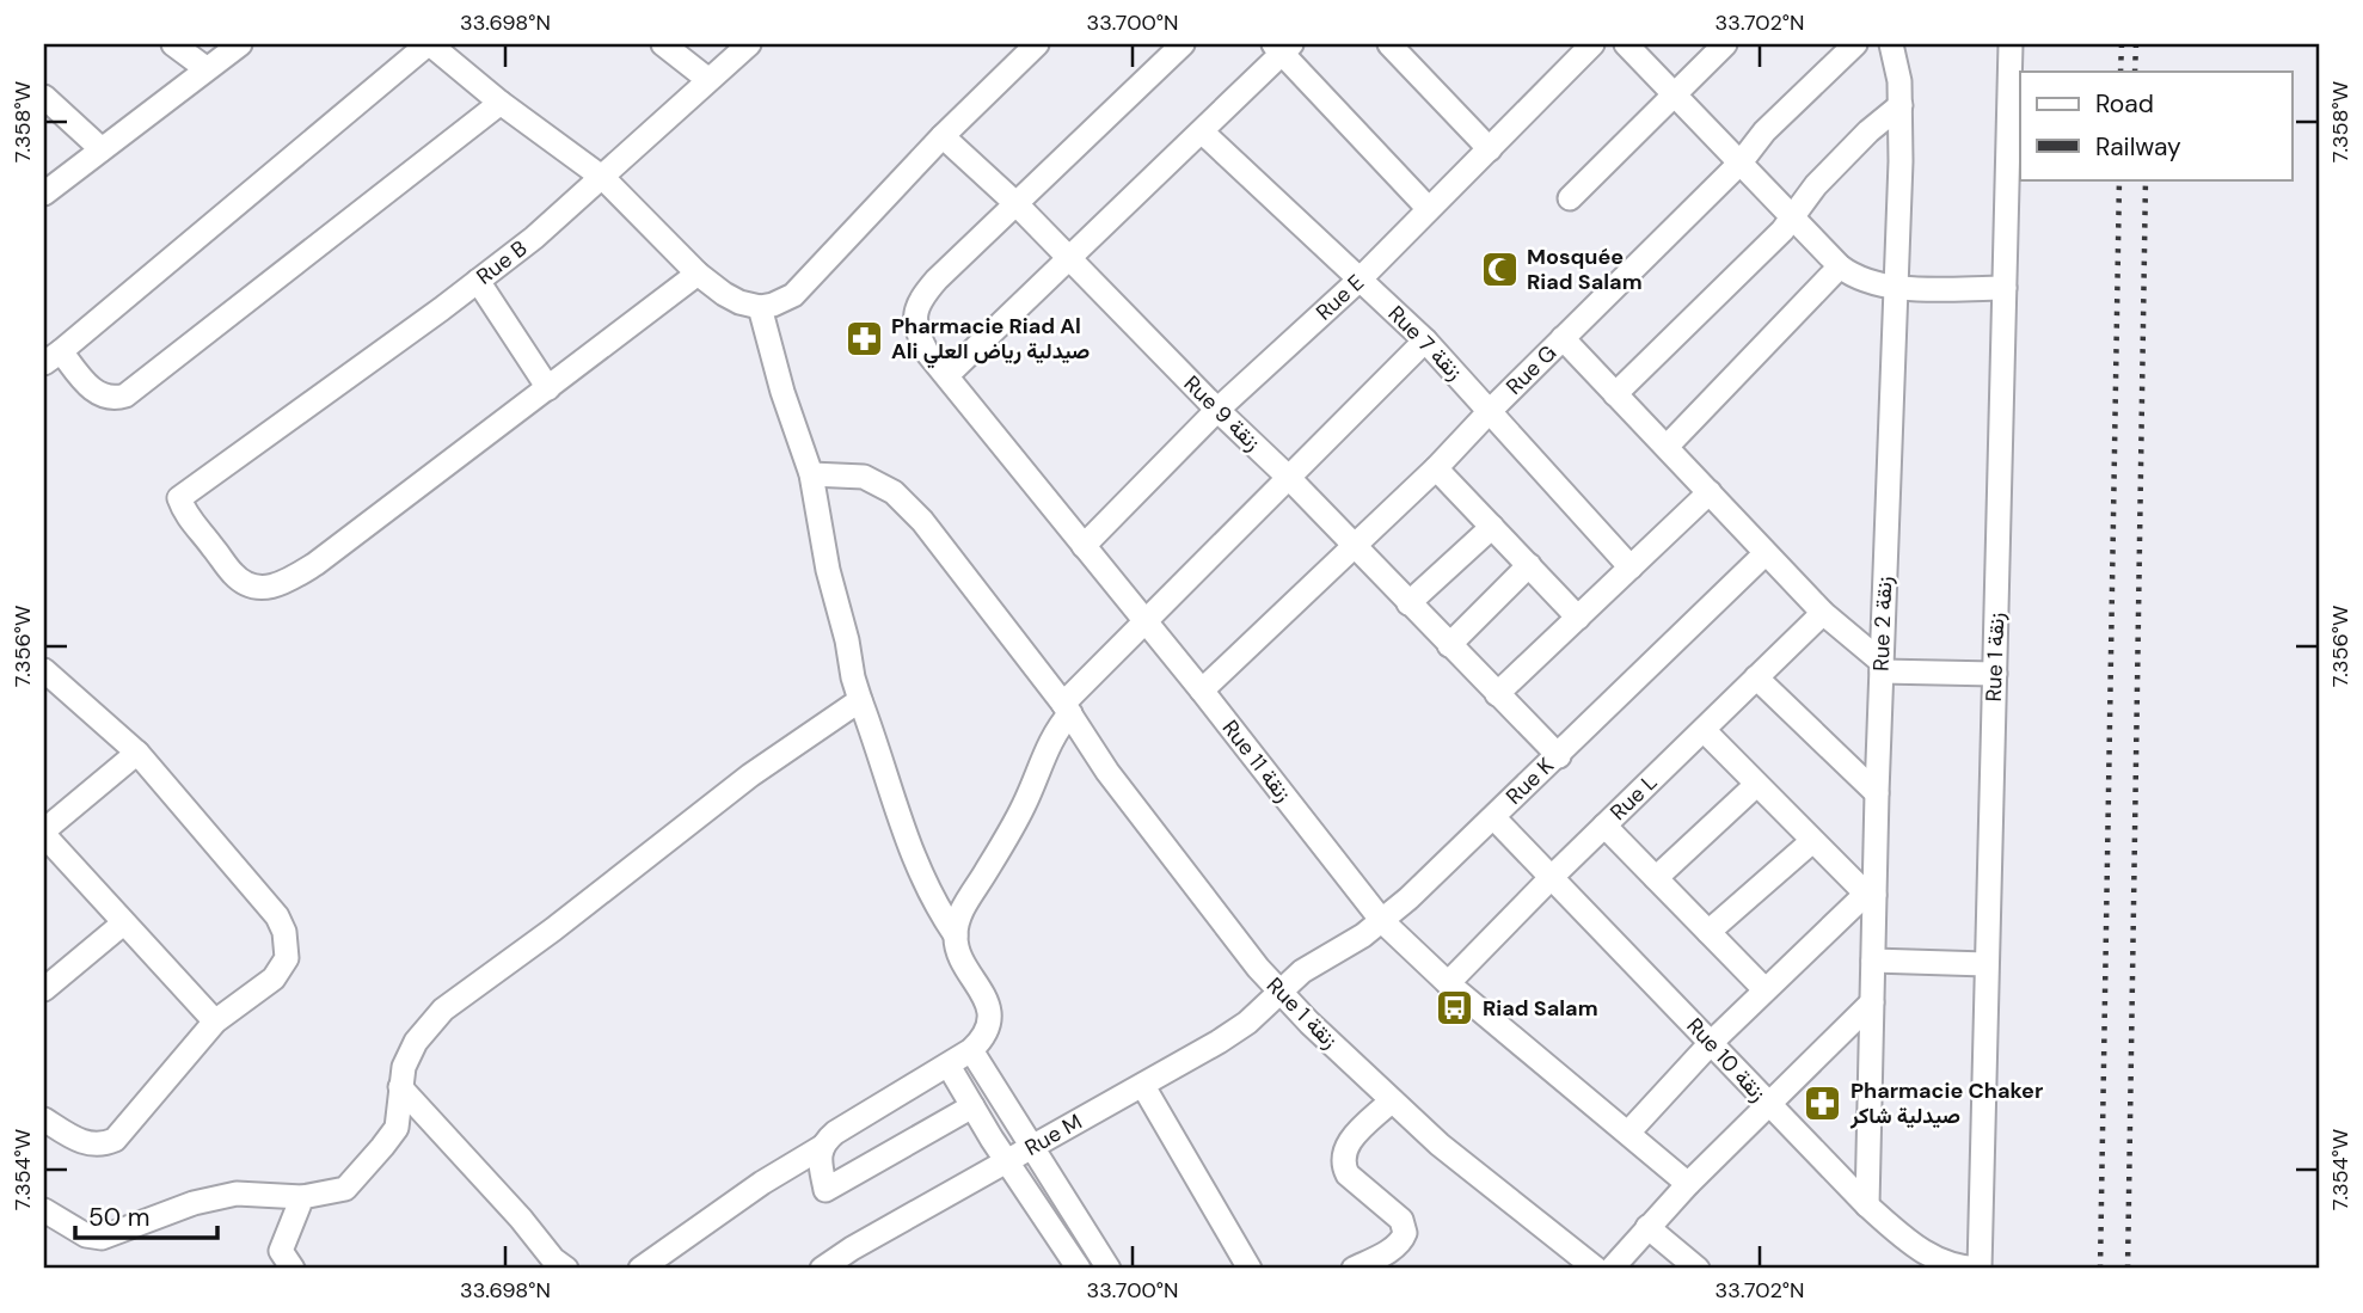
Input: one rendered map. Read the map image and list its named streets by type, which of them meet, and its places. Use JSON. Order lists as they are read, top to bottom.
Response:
{
  "streets": {
    "street": [
      "Rue B",
      "Rue E",
      "Rue 7 زنقة",
      "Rue G",
      "Rue 9 زنقة",
      "Rue 2 زنقة",
      "Rue 1 زنقة",
      "Rue 11 زنقة",
      "Rue K",
      "Rue L",
      "Rue 10 زنقة",
      "Rue M"
    ]
  },
  "crossings": [
    ["Rue E", "Rue 7 زنقة"],
    ["Rue E", "Rue 9 زنقة"],
    ["Rue E", "Rue 11 زنقة"],
    ["Rue 7 زنقة", "Rue G"],
    ["Rue G", "Rue 9 زنقة"],
    ["Rue G", "Rue 11 زنقة"],
    ["Rue 9 زنقة", "Rue 11 زنقة"],
    ["Rue 9 زنقة", "Rue K"],
    ["Rue 2 زنقة", "Rue 10 زنقة"],
    ["Rue 1 زنقة", "Rue K"],
    ["Rue 1 زنقة", "Rue 10 زنقة"],
    ["Rue 1 زنقة", "Rue M"],
    ["Rue 11 زنقة", "Rue K"],
    ["Rue 11 زنقة", "Rue L"],
    ["Rue K", "Rue 10 زنقة"],
    ["Rue K", "Rue M"],
    ["Rue L", "Rue 10 زنقة"]
  ],
  "places": {
    "mosque": ["Mosquée Riad Salam"],
    "pharmacy": ["Pharmacie Riad Al Ali صيدلية رياض العلي", "Pharmacie Chaker صيدلية شاكر"],
    "bus stop": ["Riad Salam"]
  },
  "legend": ["Road", "Railway"],
  "scale_bar": "50 m",
  "coordinates": [
    "33.698°N",
    "33.700°N",
    "33.702°N",
    "7.358°W",
    "7.356°W",
    "7.354°W"
  ]
}
